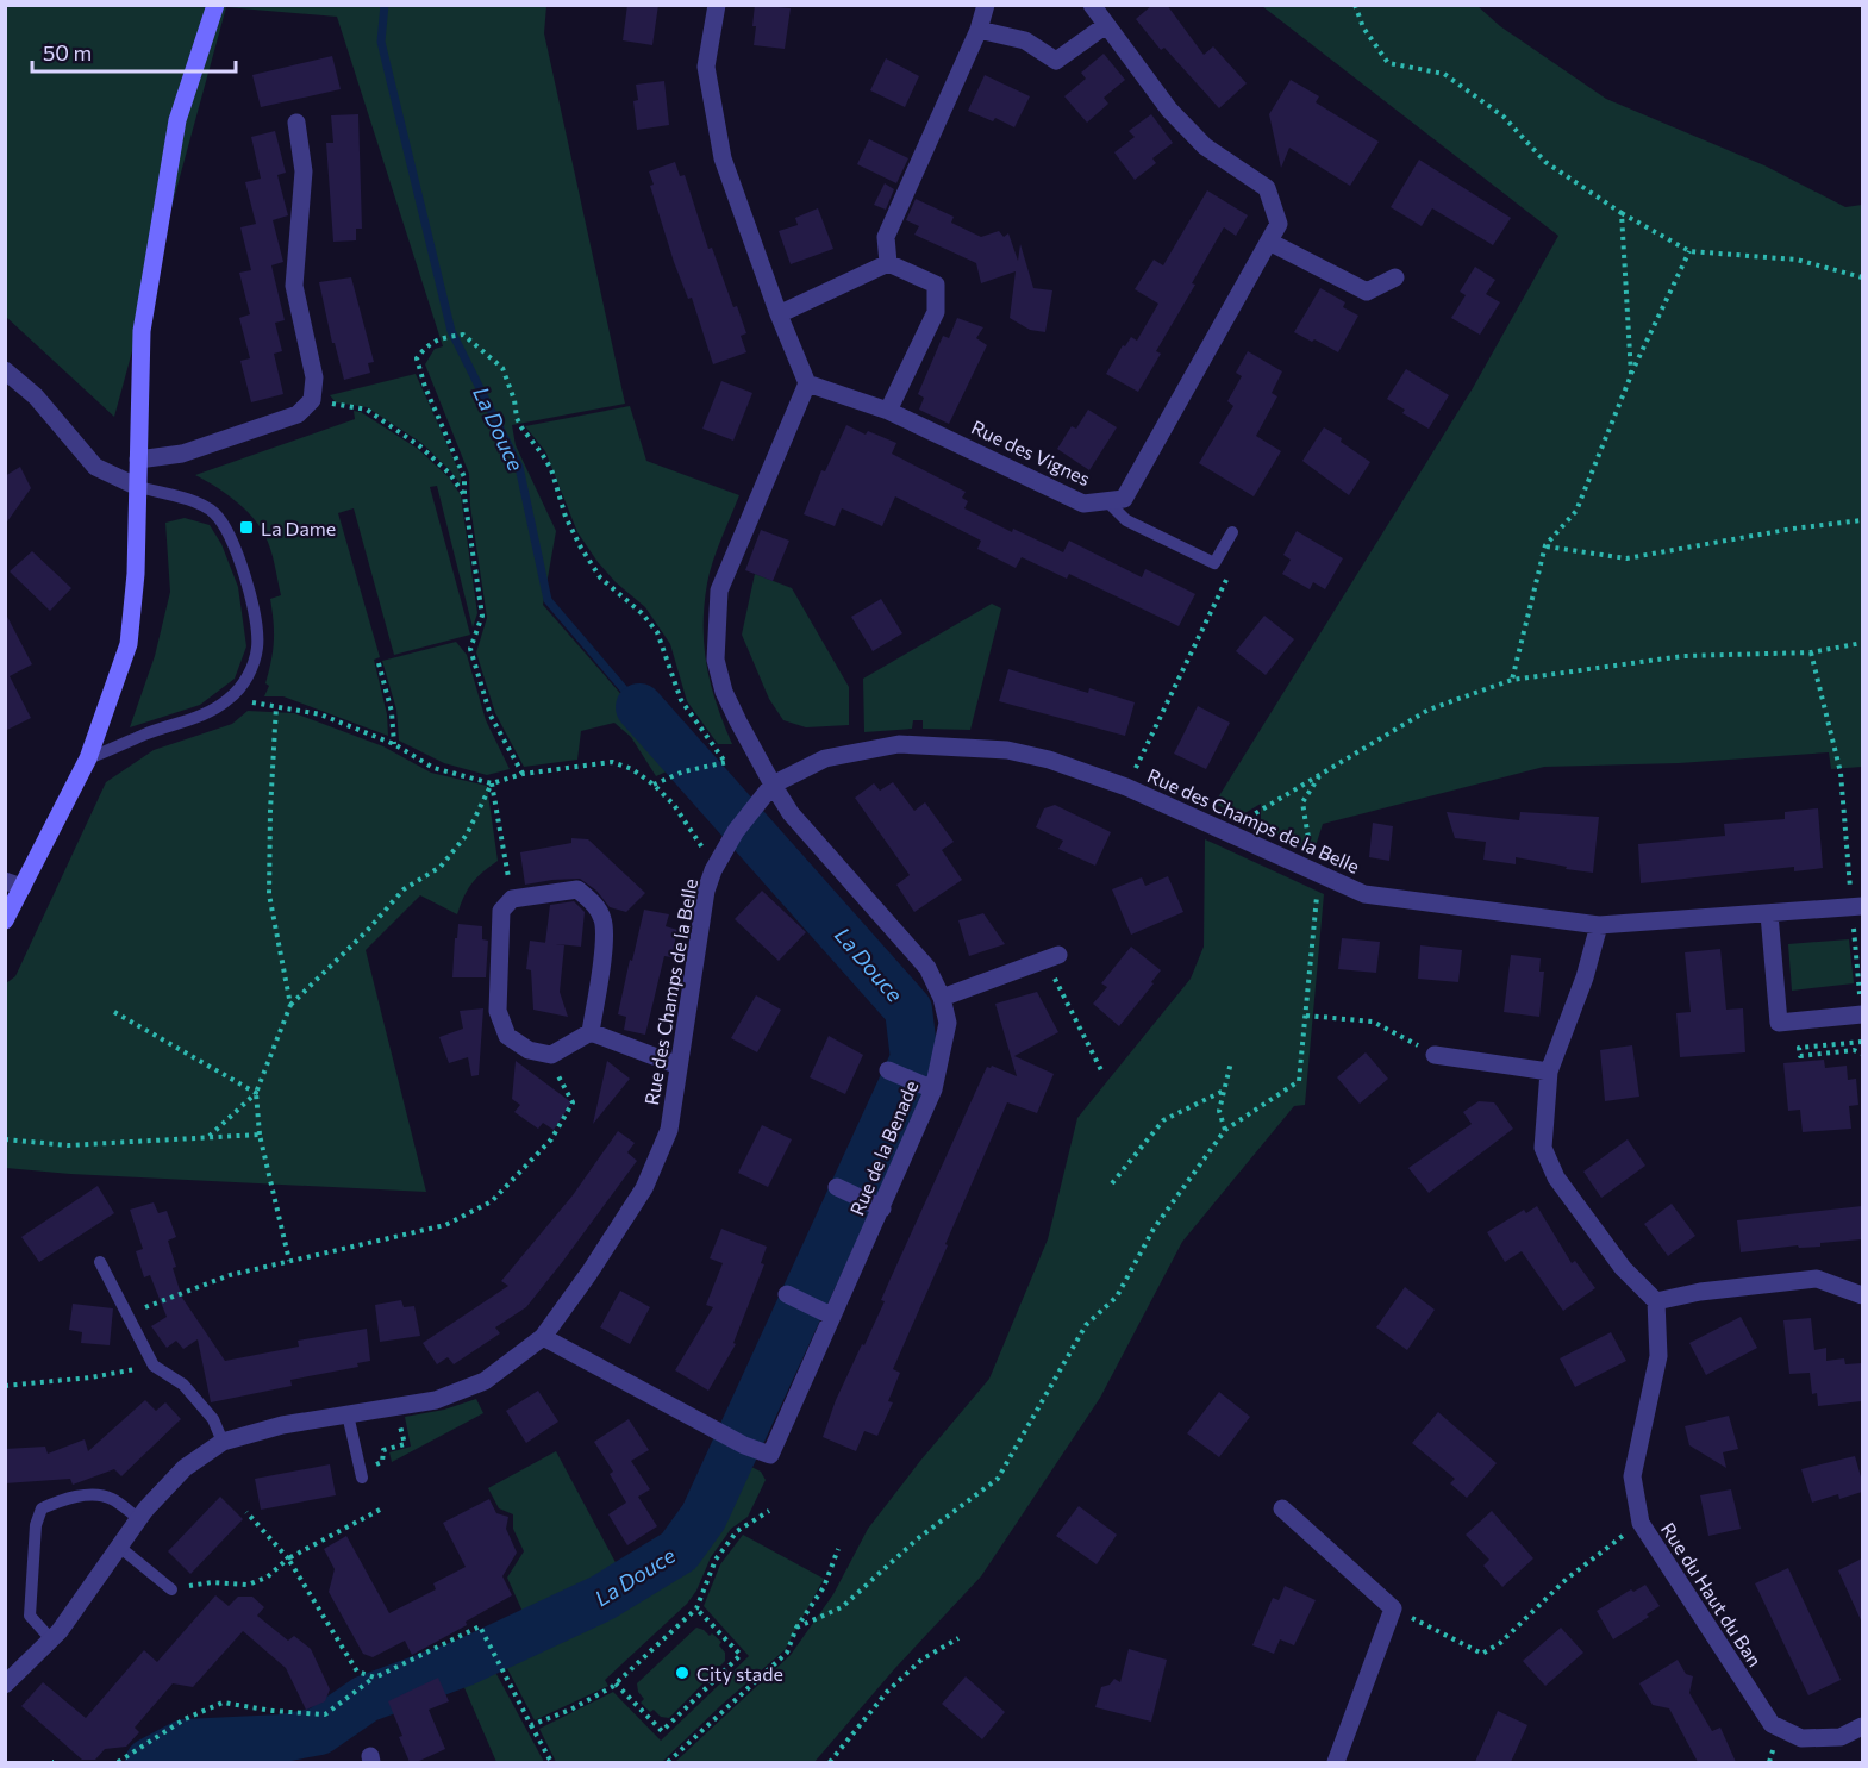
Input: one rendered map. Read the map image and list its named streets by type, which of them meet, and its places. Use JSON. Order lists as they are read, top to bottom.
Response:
{
  "streets": {
    "street": [
      "Rue des Vignes",
      "Rue des Champs de la Belle",
      "Rue de la Benade",
      "Rue du Haut du Ban"
    ]
  },
  "crossings": [
    ["Rue des Champs de la Belle", "Rue de la Benade"]
  ],
  "water": ["La Douce"],
  "places": {
    "transit": ["La Dame"],
    "other": ["City stade"]
  },
  "scale_bar": "50 m"
}
